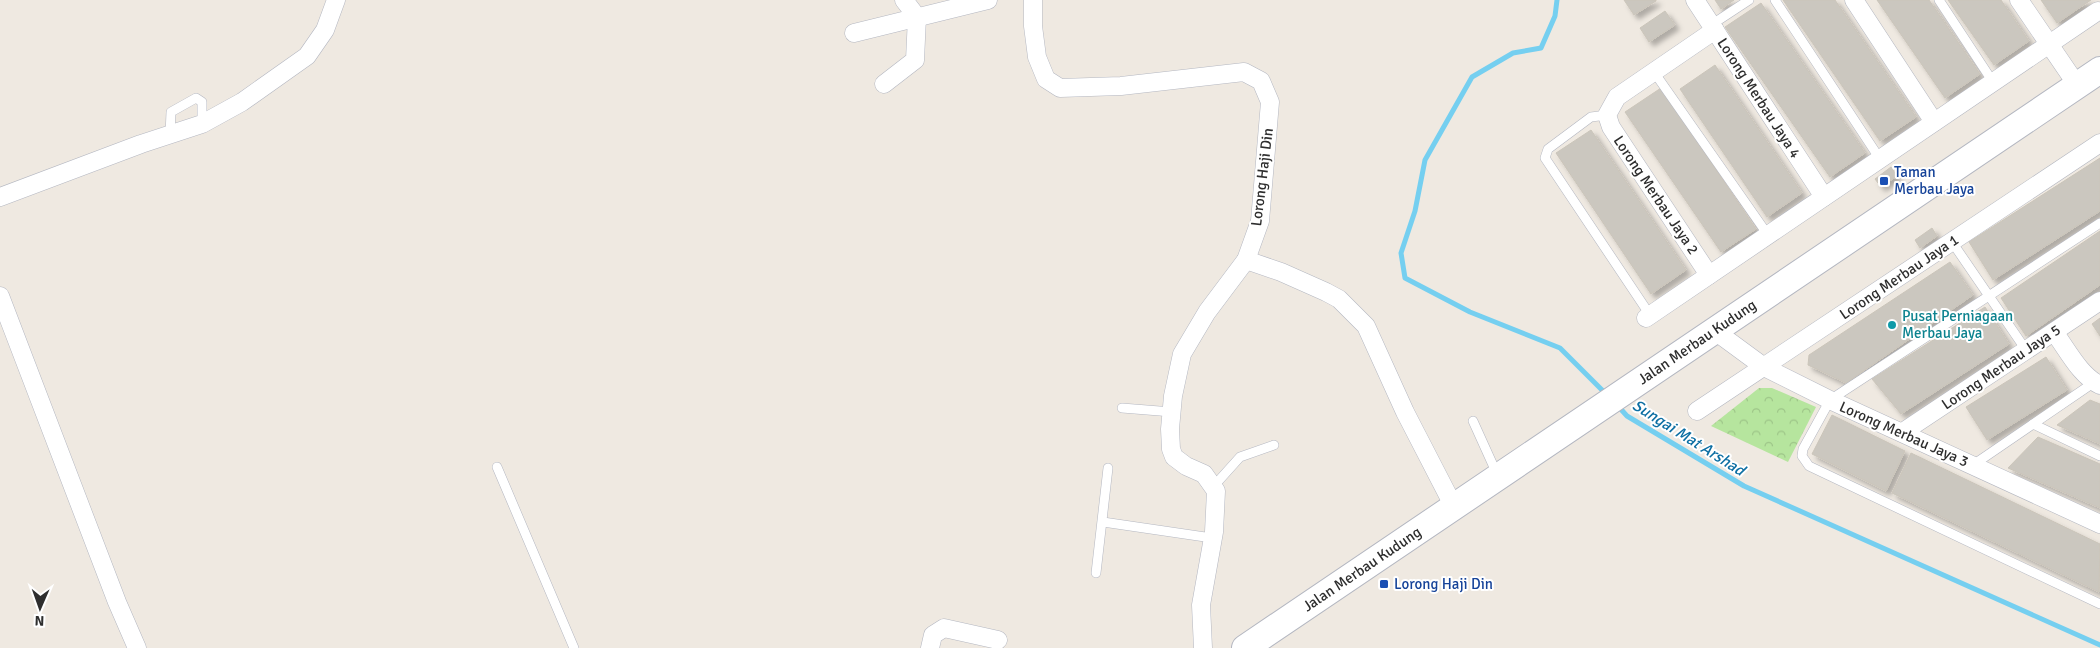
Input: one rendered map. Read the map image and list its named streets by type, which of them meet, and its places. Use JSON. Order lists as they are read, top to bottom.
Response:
{
  "streets": {
    "main road": ["Jalan Merbau Kudung"],
    "street": [
      "Lorong Merbau Jaya 4",
      "Lorong Haji Din",
      "Lorong Merbau Jaya 2",
      "Lorong Merbau Jaya 1",
      "Lorong Merbau Jaya 5",
      "Lorong Merbau Jaya 3"
    ]
  },
  "crossings": [
    ["Lorong Merbau Jaya 1", "Lorong Merbau Jaya 3"],
    ["Jalan Merbau Kudung", "Lorong Merbau Jaya 3"],
    ["Lorong Merbau Jaya 5", "Lorong Merbau Jaya 3"]
  ],
  "water": ["Sungai Mat Arshad"],
  "places": {
    "transit": ["Taman Merbau Jaya", "Lorong Haji Din"],
    "other": ["Pusat Perniagaan Merbau Jaya"]
  },
  "north": "bottom"
}
